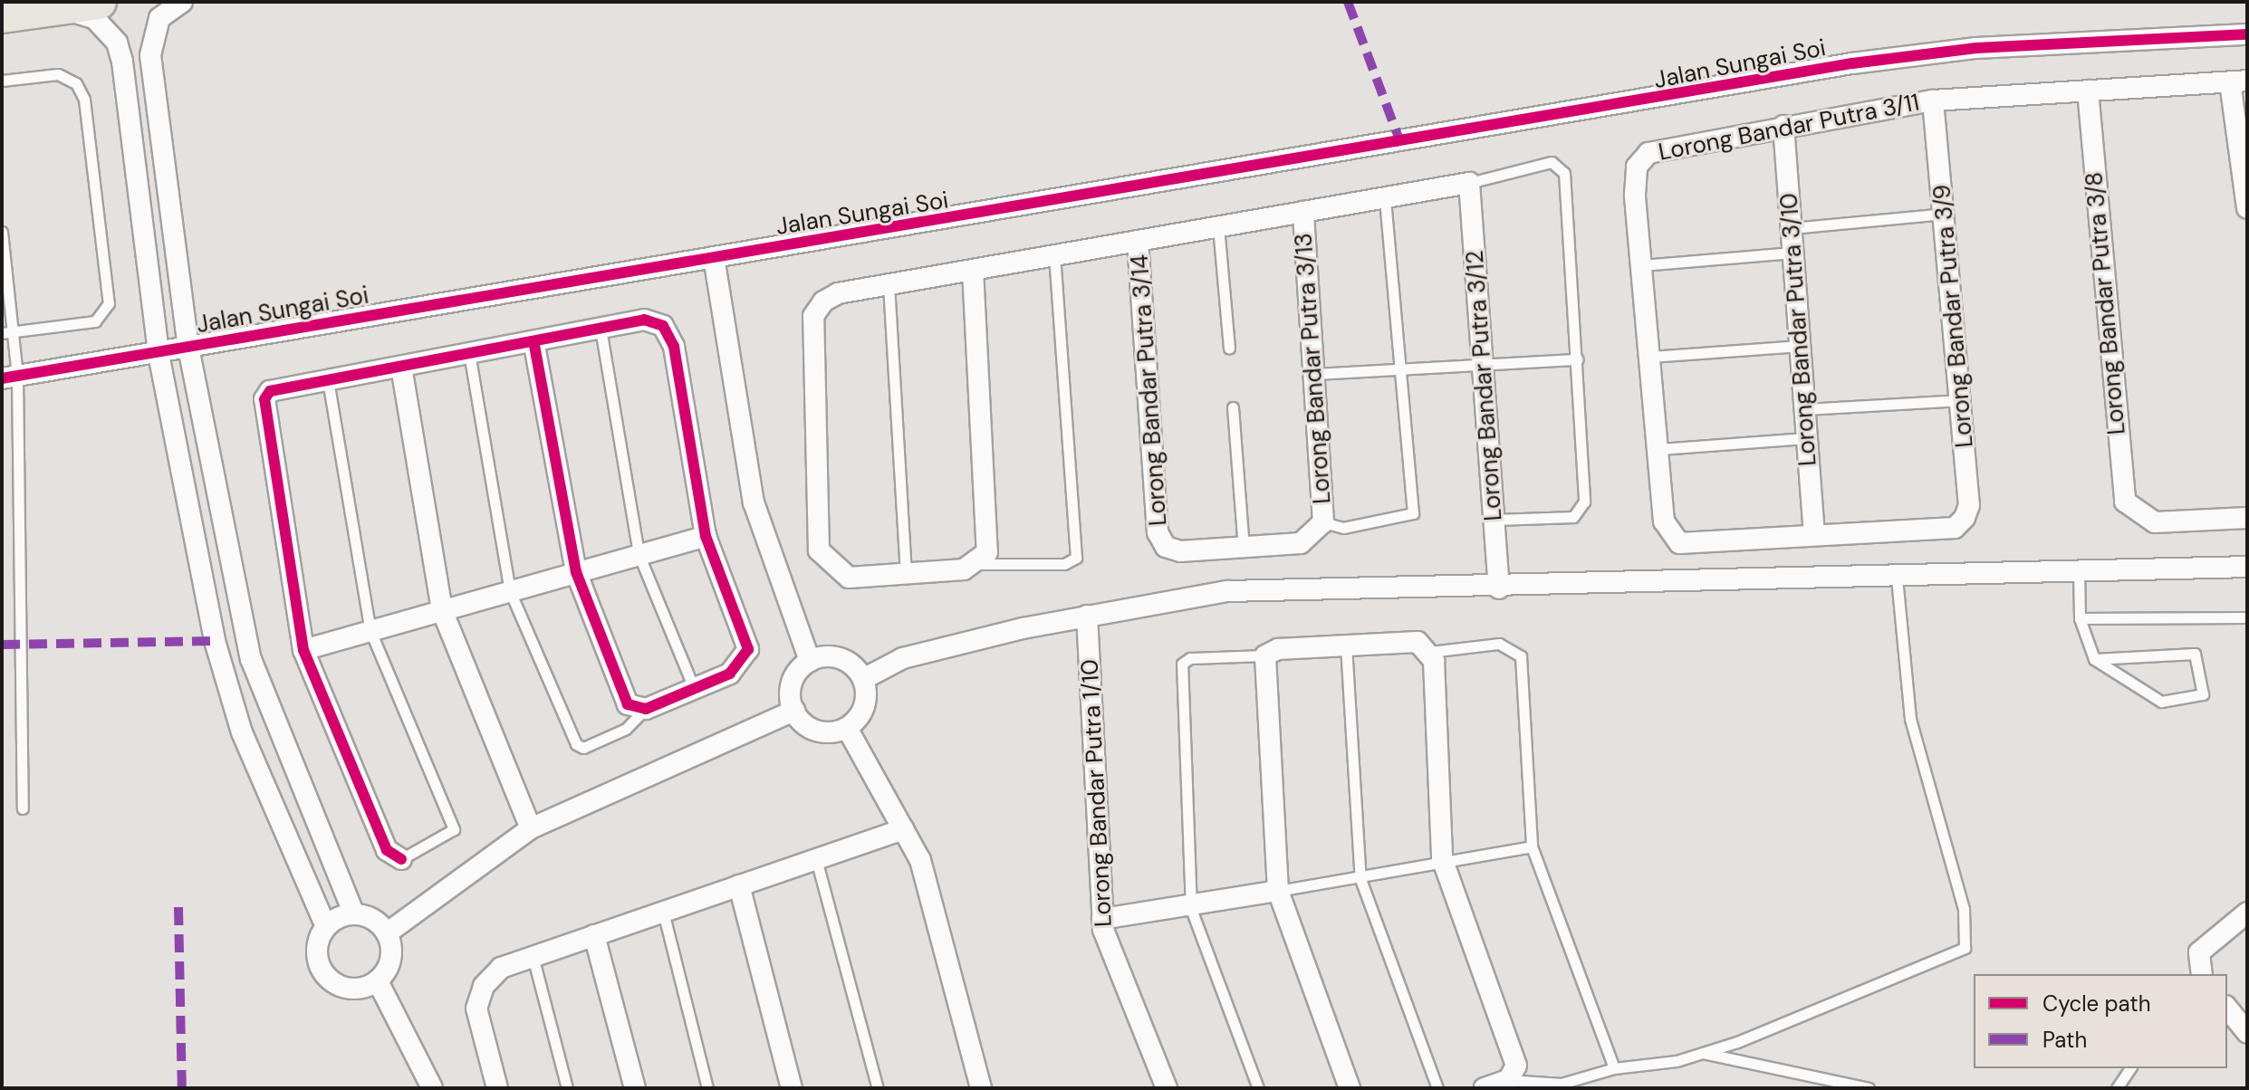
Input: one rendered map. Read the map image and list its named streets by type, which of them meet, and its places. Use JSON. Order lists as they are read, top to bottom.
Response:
{
  "streets": {
    "street": [
      "Jalan Sungai Soi",
      "Lorong Bandar Putra 3/11",
      "Lorong Bandar Putra 3/8",
      "Lorong Bandar Putra 3/9",
      "Lorong Bandar Putra 3/10",
      "Lorong Bandar Putra 3/13",
      "Lorong Bandar Putra 3/12",
      "Lorong Bandar Putra 3/14",
      "Lorong Bandar Putra 1/10"
    ]
  },
  "crossings": [
    ["Lorong Bandar Putra 3/11", "Lorong Bandar Putra 3/8"],
    ["Lorong Bandar Putra 3/11", "Lorong Bandar Putra 3/9"],
    ["Lorong Bandar Putra 3/11", "Lorong Bandar Putra 3/10"],
    ["Lorong Bandar Putra 3/9", "Lorong Bandar Putra 3/10"],
    ["Lorong Bandar Putra 3/13", "Lorong Bandar Putra 3/14"]
  ],
  "legend": ["Cycle path", "Path"]
}
